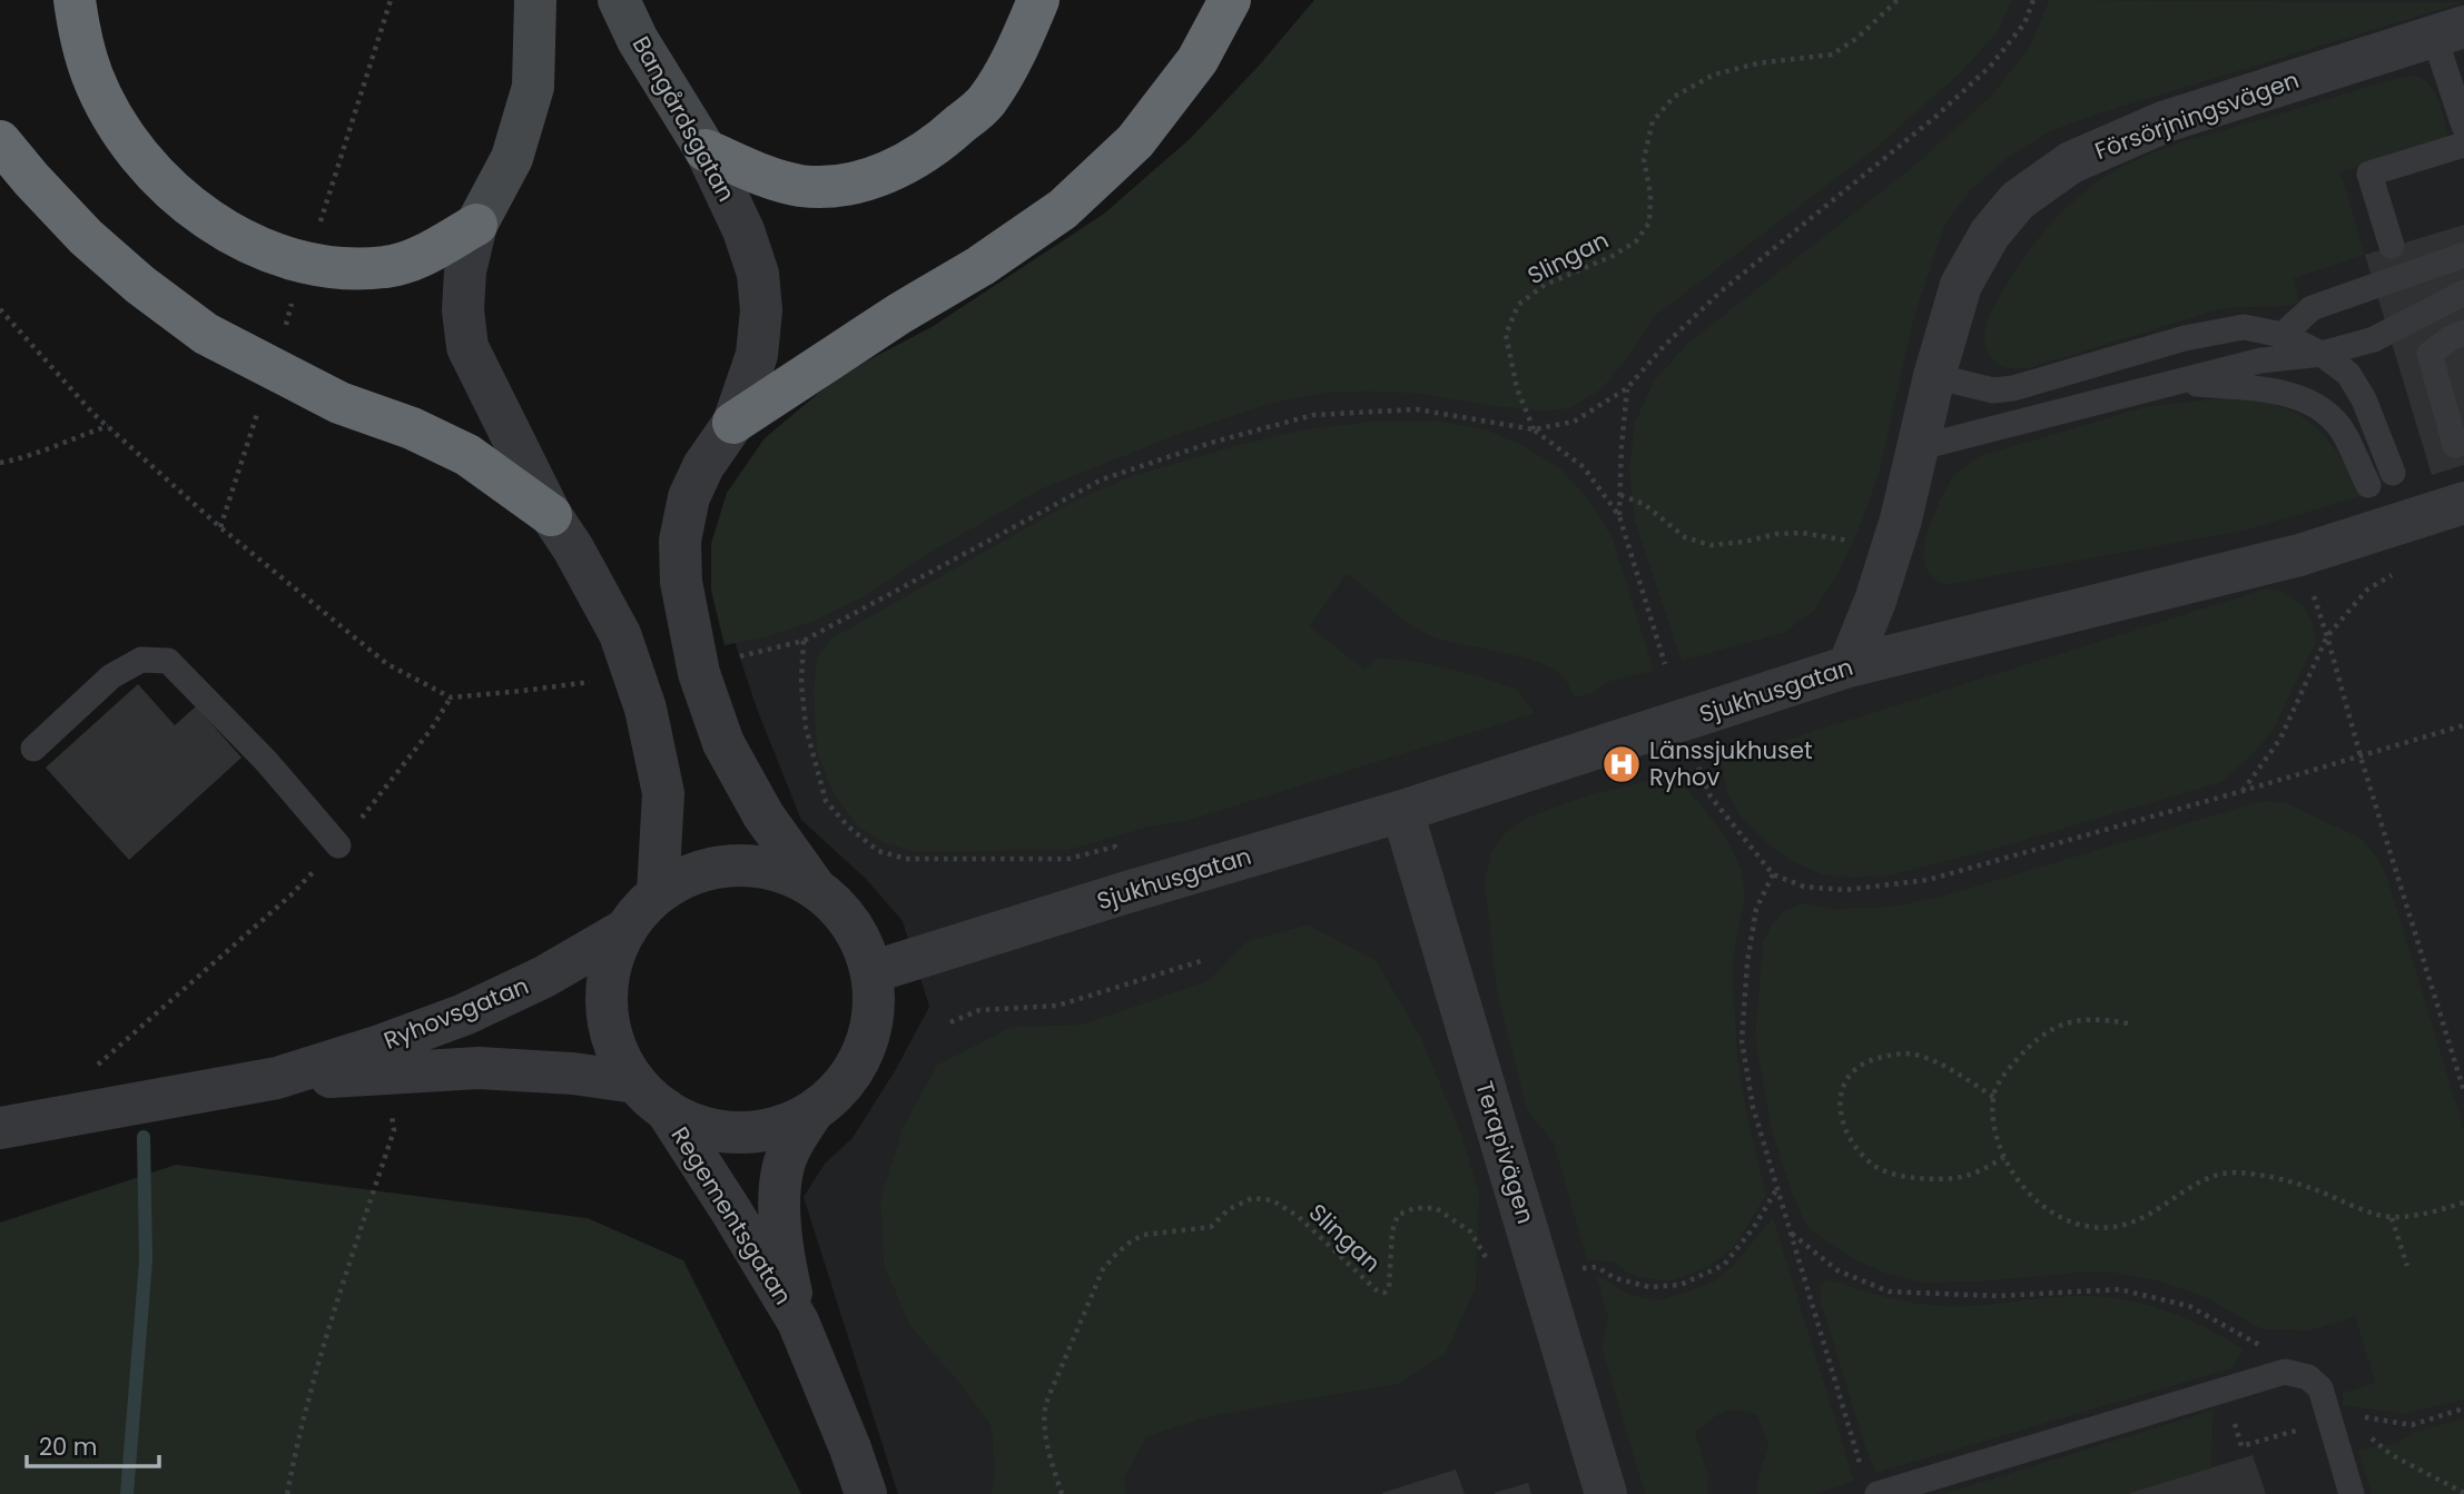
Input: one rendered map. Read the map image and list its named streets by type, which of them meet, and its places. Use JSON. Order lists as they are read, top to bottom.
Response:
{
  "streets": {
    "main road": ["Bangårdsgatan"],
    "street": [
      "Försörjningsvägen",
      "Sjukhusgatan",
      "Ryhovsgatan",
      "Terapivägen",
      "Regementsgatan"
    ],
    "path": ["Slingan"]
  },
  "crossings": [
    ["Försörjningsvägen", "Sjukhusgatan"],
    ["Bangårdsgatan", "Sjukhusgatan"],
    ["Bangårdsgatan", "Ryhovsgatan"],
    ["Bangårdsgatan", "Regementsgatan"],
    ["Slingan", "Terapivägen"],
    ["Sjukhusgatan", "Ryhovsgatan"],
    ["Sjukhusgatan", "Terapivägen"],
    ["Sjukhusgatan", "Regementsgatan"],
    ["Ryhovsgatan", "Regementsgatan"]
  ],
  "places": {
    "hospital": ["Länssjukhuset Ryhov"]
  },
  "scale_bar": "20 m"
}
